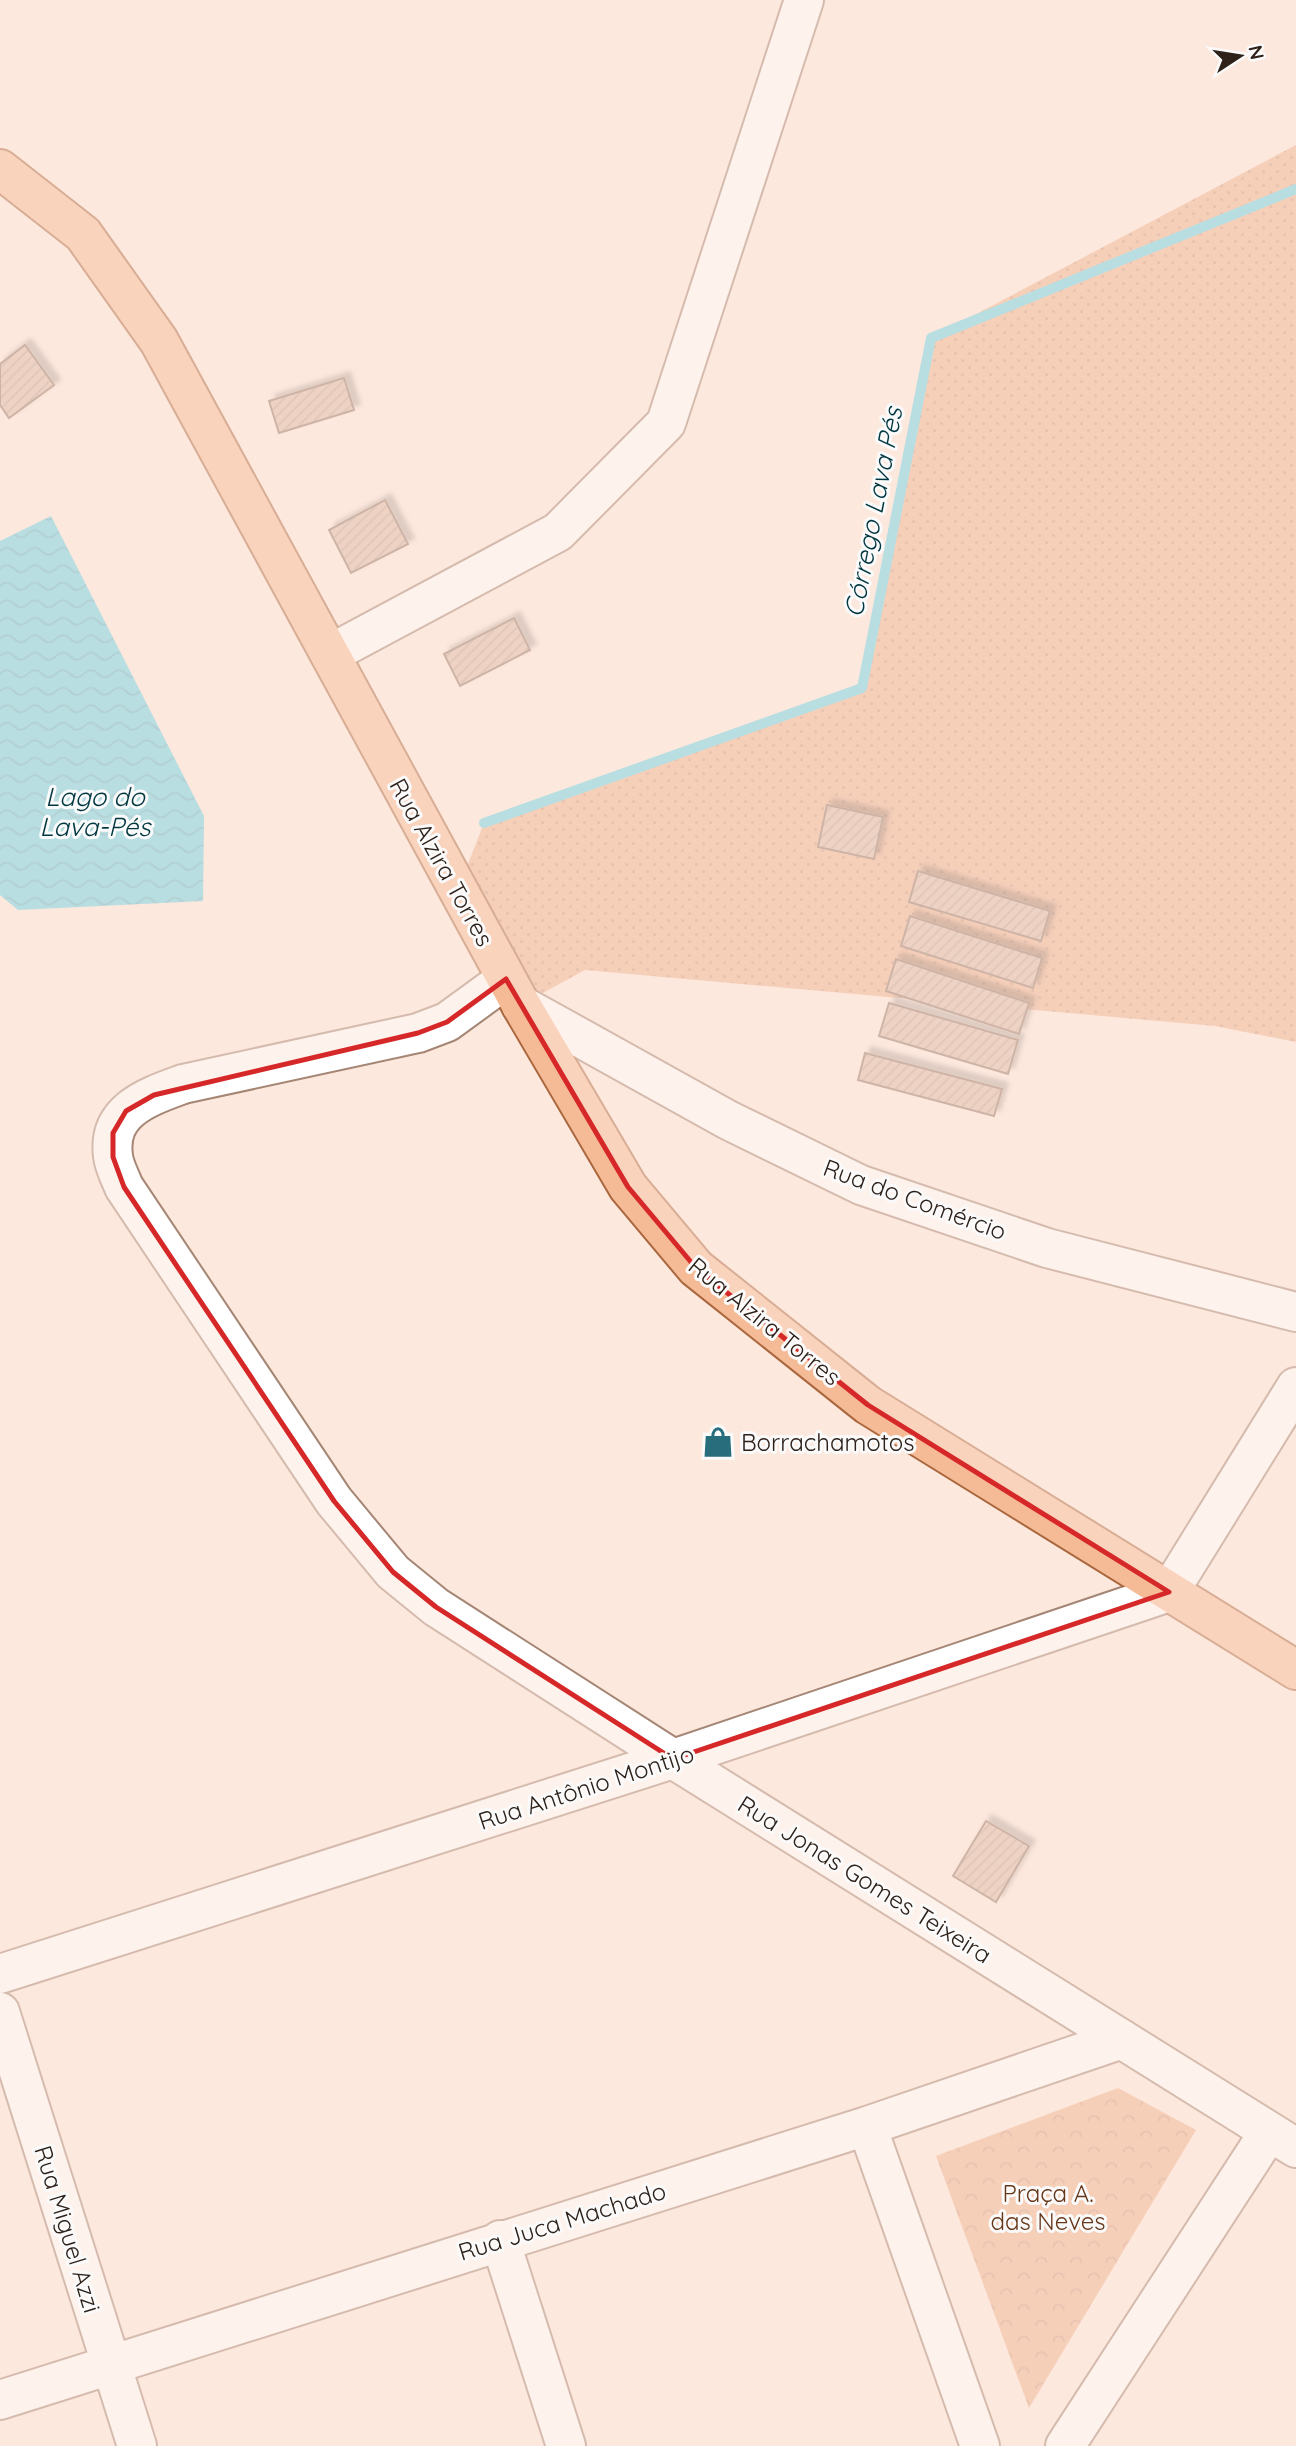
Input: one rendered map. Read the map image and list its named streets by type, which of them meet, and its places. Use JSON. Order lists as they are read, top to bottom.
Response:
{
  "streets": {
    "main road": ["Rua Alzira Torres"],
    "street": [
      "Rua do Comércio",
      "Rua Antônio Montijo",
      "Rua Jonas Gomes Teixeira",
      "Rua Juca Machado",
      "Rua Miguel Azzi"
    ]
  },
  "crossings": [
    ["Rua Alzira Torres", "Rua do Comércio"],
    ["Rua Alzira Torres", "Rua Antônio Montijo"],
    ["Rua Alzira Torres", "Rua Jonas Gomes Teixeira"],
    ["Rua do Comércio", "Rua Jonas Gomes Teixeira"],
    ["Rua Antônio Montijo", "Rua Jonas Gomes Teixeira"],
    ["Rua Jonas Gomes Teixeira", "Rua Juca Machado"],
    ["Rua Juca Machado", "Rua Miguel Azzi"]
  ],
  "water": ["Córrego Lava Pés", "Lago do Lava-Pés"],
  "parks": ["Praça A. das Neves"],
  "places": {
    "shop": ["Borrachamotos"]
  },
  "north": "right"
}
